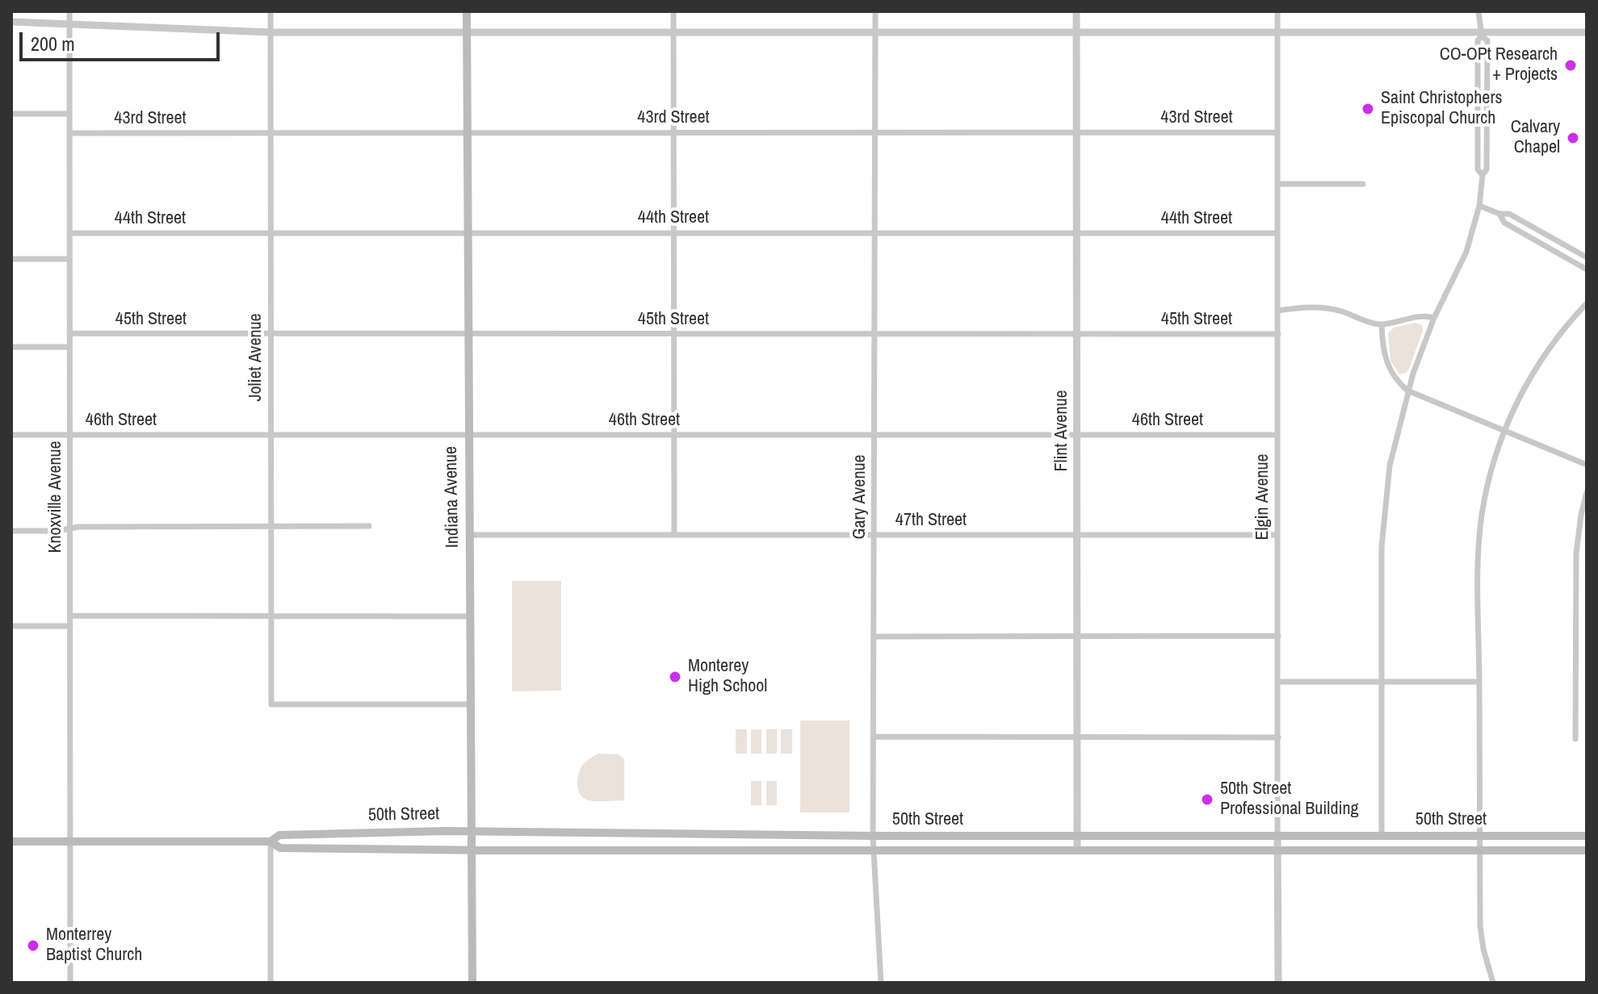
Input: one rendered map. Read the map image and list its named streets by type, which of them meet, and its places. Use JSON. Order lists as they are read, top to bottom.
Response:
{
  "streets": {
    "main road": ["Indiana Avenue", "50th Street"],
    "street": [
      "43rd Street",
      "44th Street",
      "45th Street",
      "Joliet Avenue",
      "46th Street",
      "Flint Avenue",
      "Knoxville Avenue",
      "Gary Avenue",
      "Elgin Avenue",
      "47th Street"
    ]
  },
  "crossings": [
    ["43rd Street", "Joliet Avenue"],
    ["43rd Street", "Flint Avenue"],
    ["43rd Street", "Knoxville Avenue"],
    ["43rd Street", "Indiana Avenue"],
    ["43rd Street", "Gary Avenue"],
    ["43rd Street", "Elgin Avenue"],
    ["44th Street", "Joliet Avenue"],
    ["44th Street", "Flint Avenue"],
    ["44th Street", "Knoxville Avenue"],
    ["44th Street", "Indiana Avenue"],
    ["44th Street", "Gary Avenue"],
    ["44th Street", "Elgin Avenue"],
    ["45th Street", "Joliet Avenue"],
    ["45th Street", "Flint Avenue"],
    ["45th Street", "Knoxville Avenue"],
    ["45th Street", "Indiana Avenue"],
    ["45th Street", "Gary Avenue"],
    ["45th Street", "Elgin Avenue"],
    ["Joliet Avenue", "46th Street"],
    ["Joliet Avenue", "Indiana Avenue"],
    ["46th Street", "Flint Avenue"],
    ["46th Street", "Knoxville Avenue"],
    ["46th Street", "Indiana Avenue"],
    ["46th Street", "Gary Avenue"],
    ["46th Street", "Elgin Avenue"],
    ["Flint Avenue", "47th Street"],
    ["Flint Avenue", "50th Street"],
    ["Knoxville Avenue", "50th Street"],
    ["Indiana Avenue", "47th Street"],
    ["Indiana Avenue", "50th Street"],
    ["Gary Avenue", "47th Street"],
    ["Gary Avenue", "50th Street"],
    ["Elgin Avenue", "47th Street"],
    ["Elgin Avenue", "50th Street"]
  ],
  "places": [
    "CO-OPt Research + Projects",
    "Saint Christophers Episcopal Church",
    "Calvary Chapel",
    "Monterey High School",
    "50th Street Professional Building",
    "Monterrey Baptist Church"
  ],
  "scale_bar": "200 m"
}
